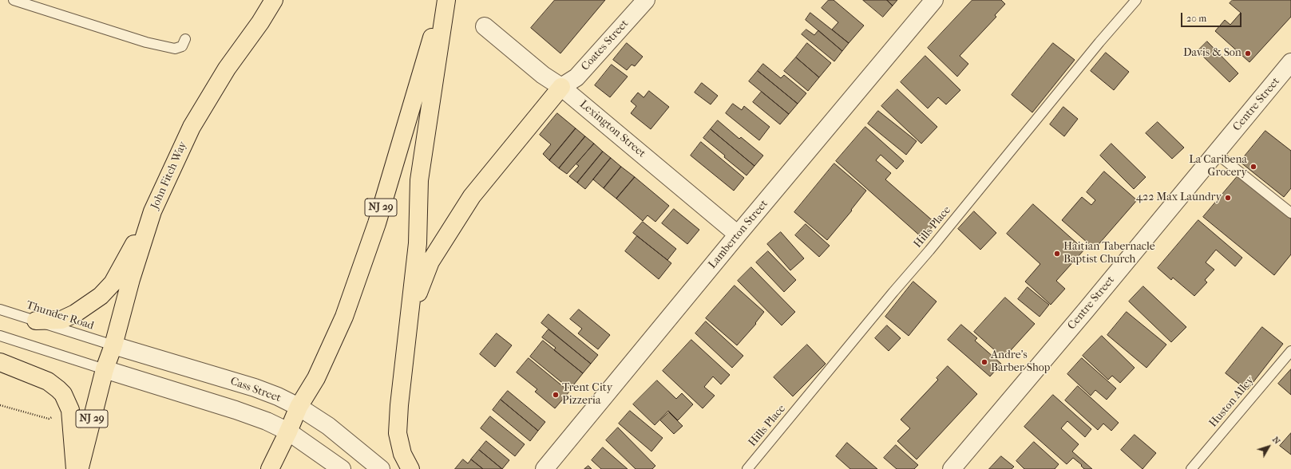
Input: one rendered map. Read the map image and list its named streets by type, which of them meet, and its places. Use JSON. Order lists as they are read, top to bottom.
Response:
{
  "streets": {
    "highway": ["John Fitch Way", "NJ 29"],
    "street": [
      "Coates Street",
      "Centre Street",
      "Lexington Street",
      "Lamberton Street",
      "Cass Street"
    ],
    "lane": ["Hills Place", "Thunder Road", "Huston Alley"]
  },
  "crossings": [
    ["Coates Street", "Lexington Street"],
    ["Lexington Street", "Lamberton Street"],
    ["John Fitch Way", "NJ 29"],
    ["John Fitch Way", "Thunder Road"],
    ["John Fitch Way", "Cass Street"],
    ["NJ 29", "Cass Street"],
    ["Thunder Road", "Cass Street"]
  ],
  "places": [
    "Davis & Son",
    "La Caribena Grocery",
    "422 Max Laundry",
    "Haitian Tabernacle Baptist Church",
    "Andre's Barber Shop",
    "Trent City Pizzeria"
  ],
  "scale_bar": "20 m",
  "north": "top right"
}
